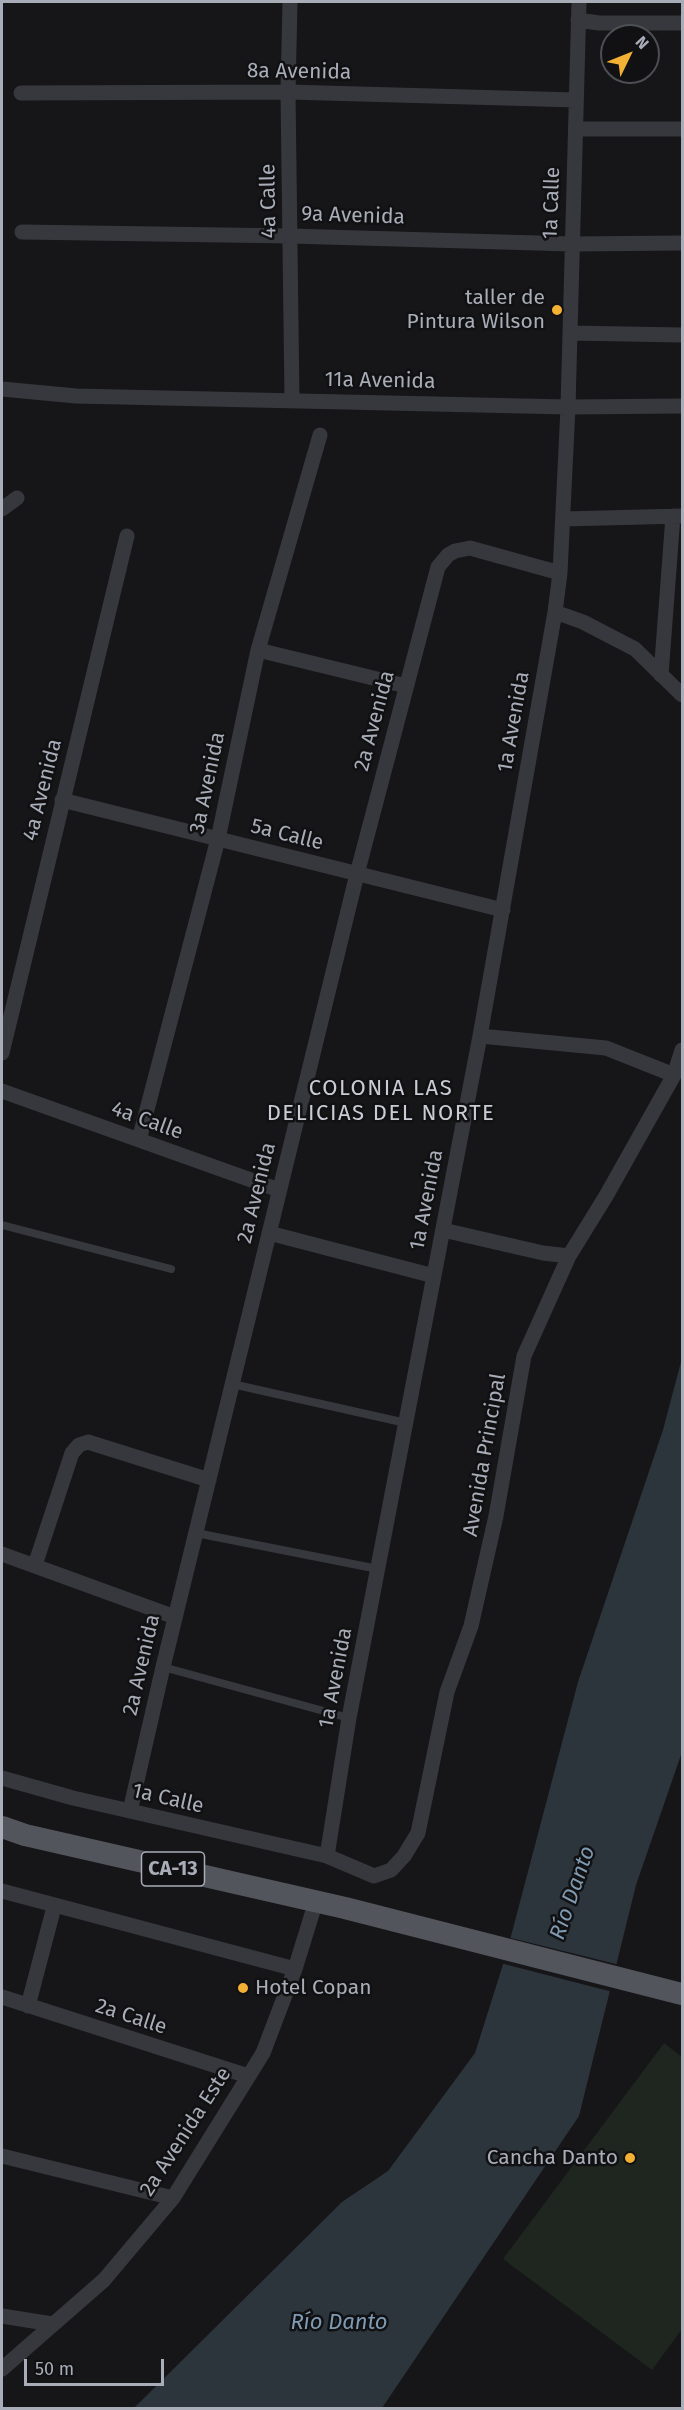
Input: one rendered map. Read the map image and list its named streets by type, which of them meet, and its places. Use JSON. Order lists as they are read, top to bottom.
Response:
{
  "streets": {
    "main road": ["CA-13"],
    "street": [
      "8a Avenida",
      "4a Calle",
      "1a Calle",
      "9a Avenida",
      "11a Avenida",
      "2a Avenida",
      "1a Avenida",
      "3a Avenida",
      "4a Avenida",
      "5a Calle",
      "Avenida Principal",
      "2a Calle",
      "2a Avenida Este"
    ]
  },
  "crossings": [
    ["8a Avenida", "4a Calle"],
    ["8a Avenida", "1a Calle"],
    ["4a Calle", "9a Avenida"],
    ["4a Calle", "11a Avenida"],
    ["4a Calle", "2a Avenida"],
    ["4a Calle", "3a Avenida"],
    ["1a Calle", "9a Avenida"],
    ["1a Calle", "11a Avenida"],
    ["1a Calle", "2a Avenida"],
    ["1a Calle", "1a Avenida"],
    ["1a Calle", "Avenida Principal"],
    ["11a Avenida", "1a Avenida"],
    ["2a Avenida", "1a Avenida"],
    ["2a Avenida", "5a Calle"],
    ["1a Avenida", "5a Calle"],
    ["3a Avenida", "5a Calle"],
    ["4a Avenida", "5a Calle"],
    ["CA-13", "2a Avenida Este"],
    ["2a Calle", "2a Avenida Este"]
  ],
  "districts": ["COLONIA LAS DELICIAS DEL NORTE"],
  "water": ["Río Danto"],
  "places": ["taller de Pintura Wilson", "Hotel Copan", "Cancha Danto"],
  "scale_bar": "50 m",
  "north": "top right"
}
